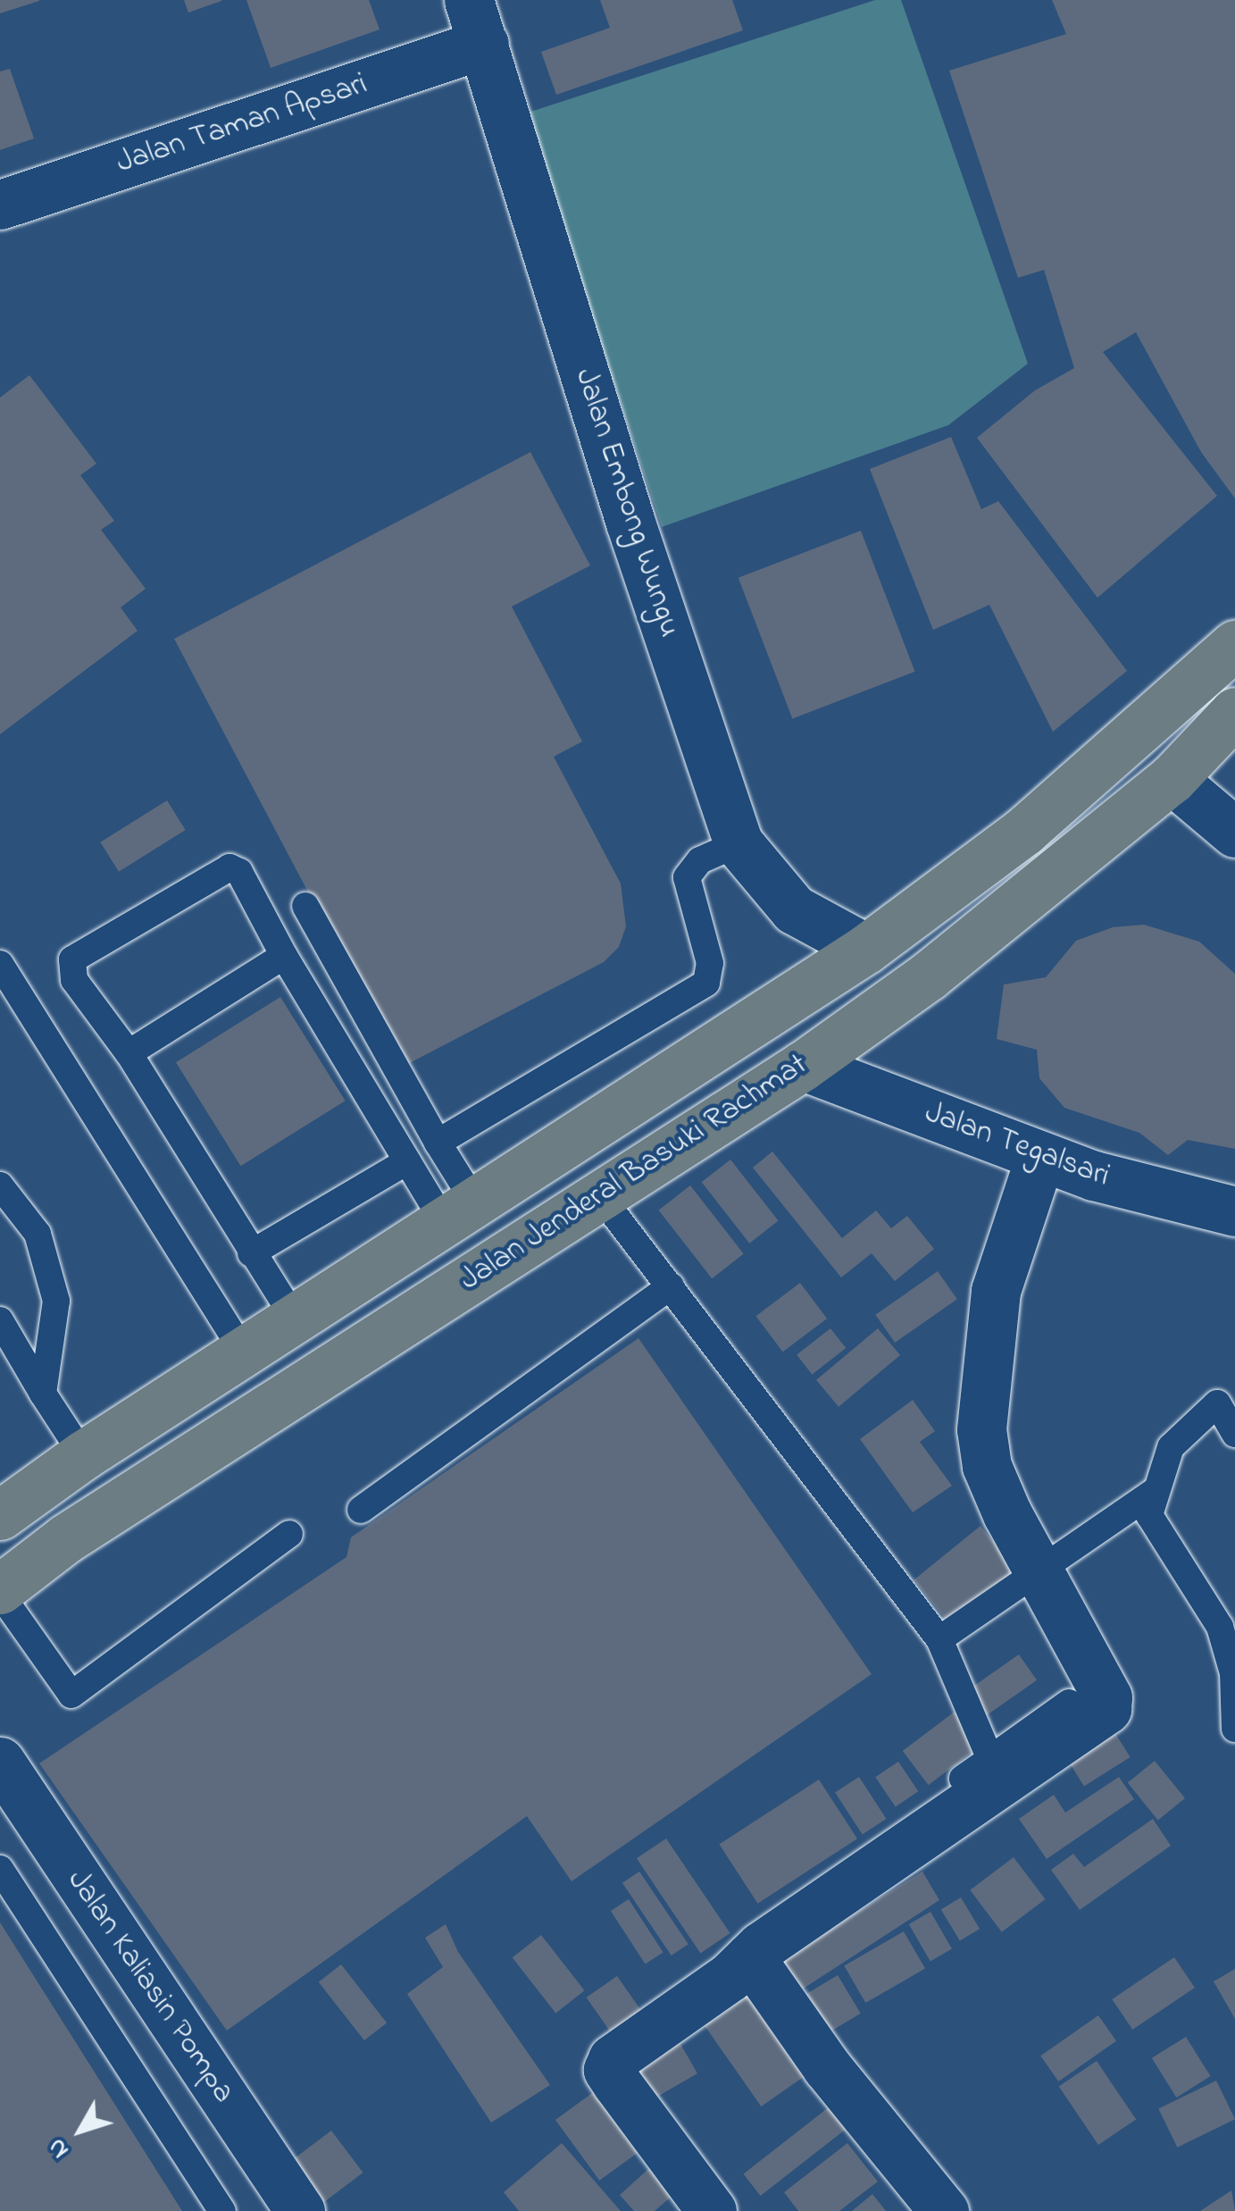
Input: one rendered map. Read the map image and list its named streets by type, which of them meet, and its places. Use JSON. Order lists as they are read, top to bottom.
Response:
{
  "streets": {
    "main road": ["Jalan Jenderal Basuki Rachmat"],
    "street": [
      "Jalan Taman Apsari",
      "Jalan Embong Wungu",
      "Jalan Tegalsari",
      "Jalan Kaliasin Pompa"
    ]
  },
  "crossings": [
    ["Jalan Taman Apsari", "Jalan Embong Wungu"],
    ["Jalan Embong Wungu", "Jalan Jenderal Basuki Rachmat"],
    ["Jalan Tegalsari", "Jalan Jenderal Basuki Rachmat"]
  ],
  "north": "bottom left"
}
